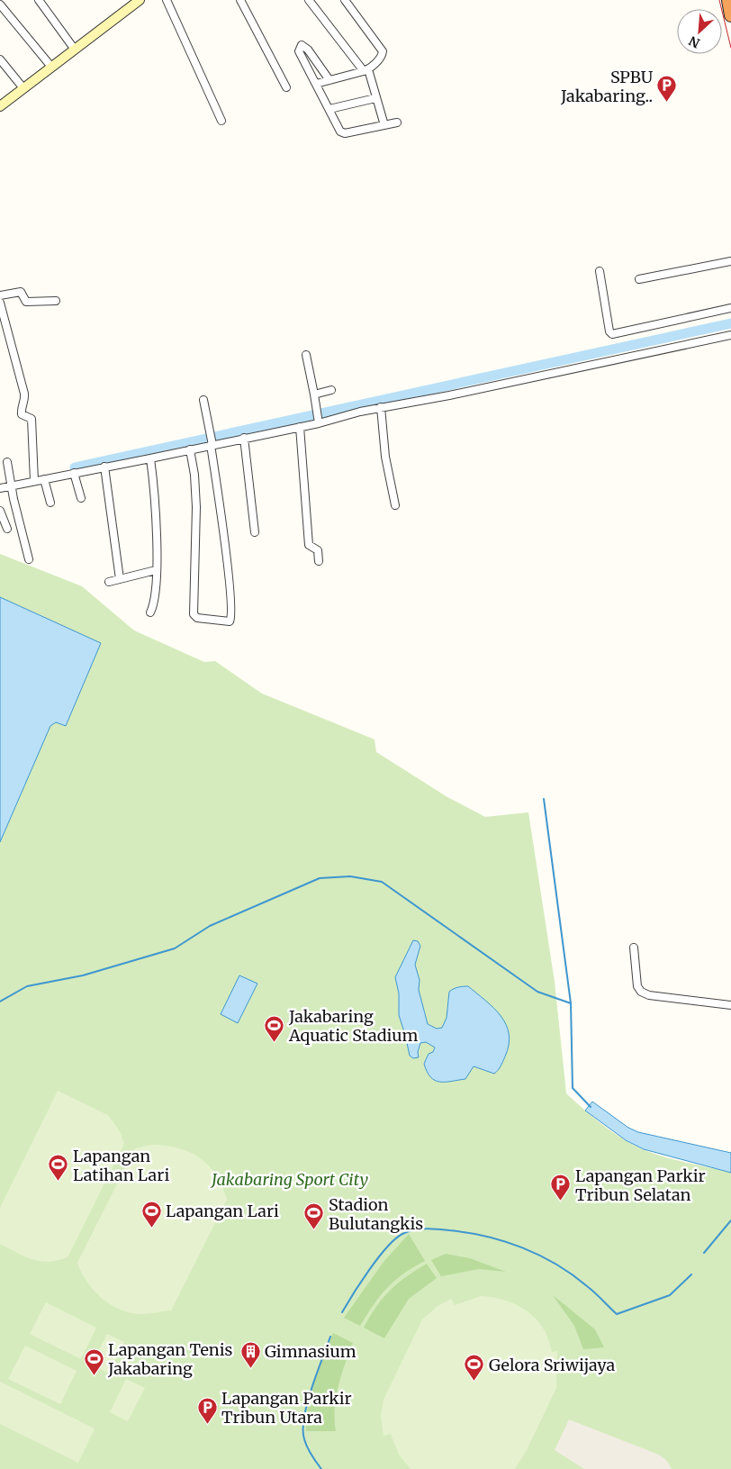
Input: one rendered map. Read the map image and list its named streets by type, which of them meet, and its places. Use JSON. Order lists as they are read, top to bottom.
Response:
{
  "parks": ["Jakabaring Sport City"],
  "places": {
    "parking": ["SPBU Jakabaring..", "Lapangan Parkir Tribun Selatan", "Lapangan Parkir Tribun Utara"],
    "sports": [
      "Jakabaring Aquatic Stadium",
      "Lapangan Latihan Lari",
      "Lapangan Lari",
      "Stadion Bulutangkis",
      "Lapangan Tenis Jakabaring",
      "Gelora Sriwijaya"
    ],
    "building": ["Gimnasium"]
  },
  "north": "bottom left"
}
